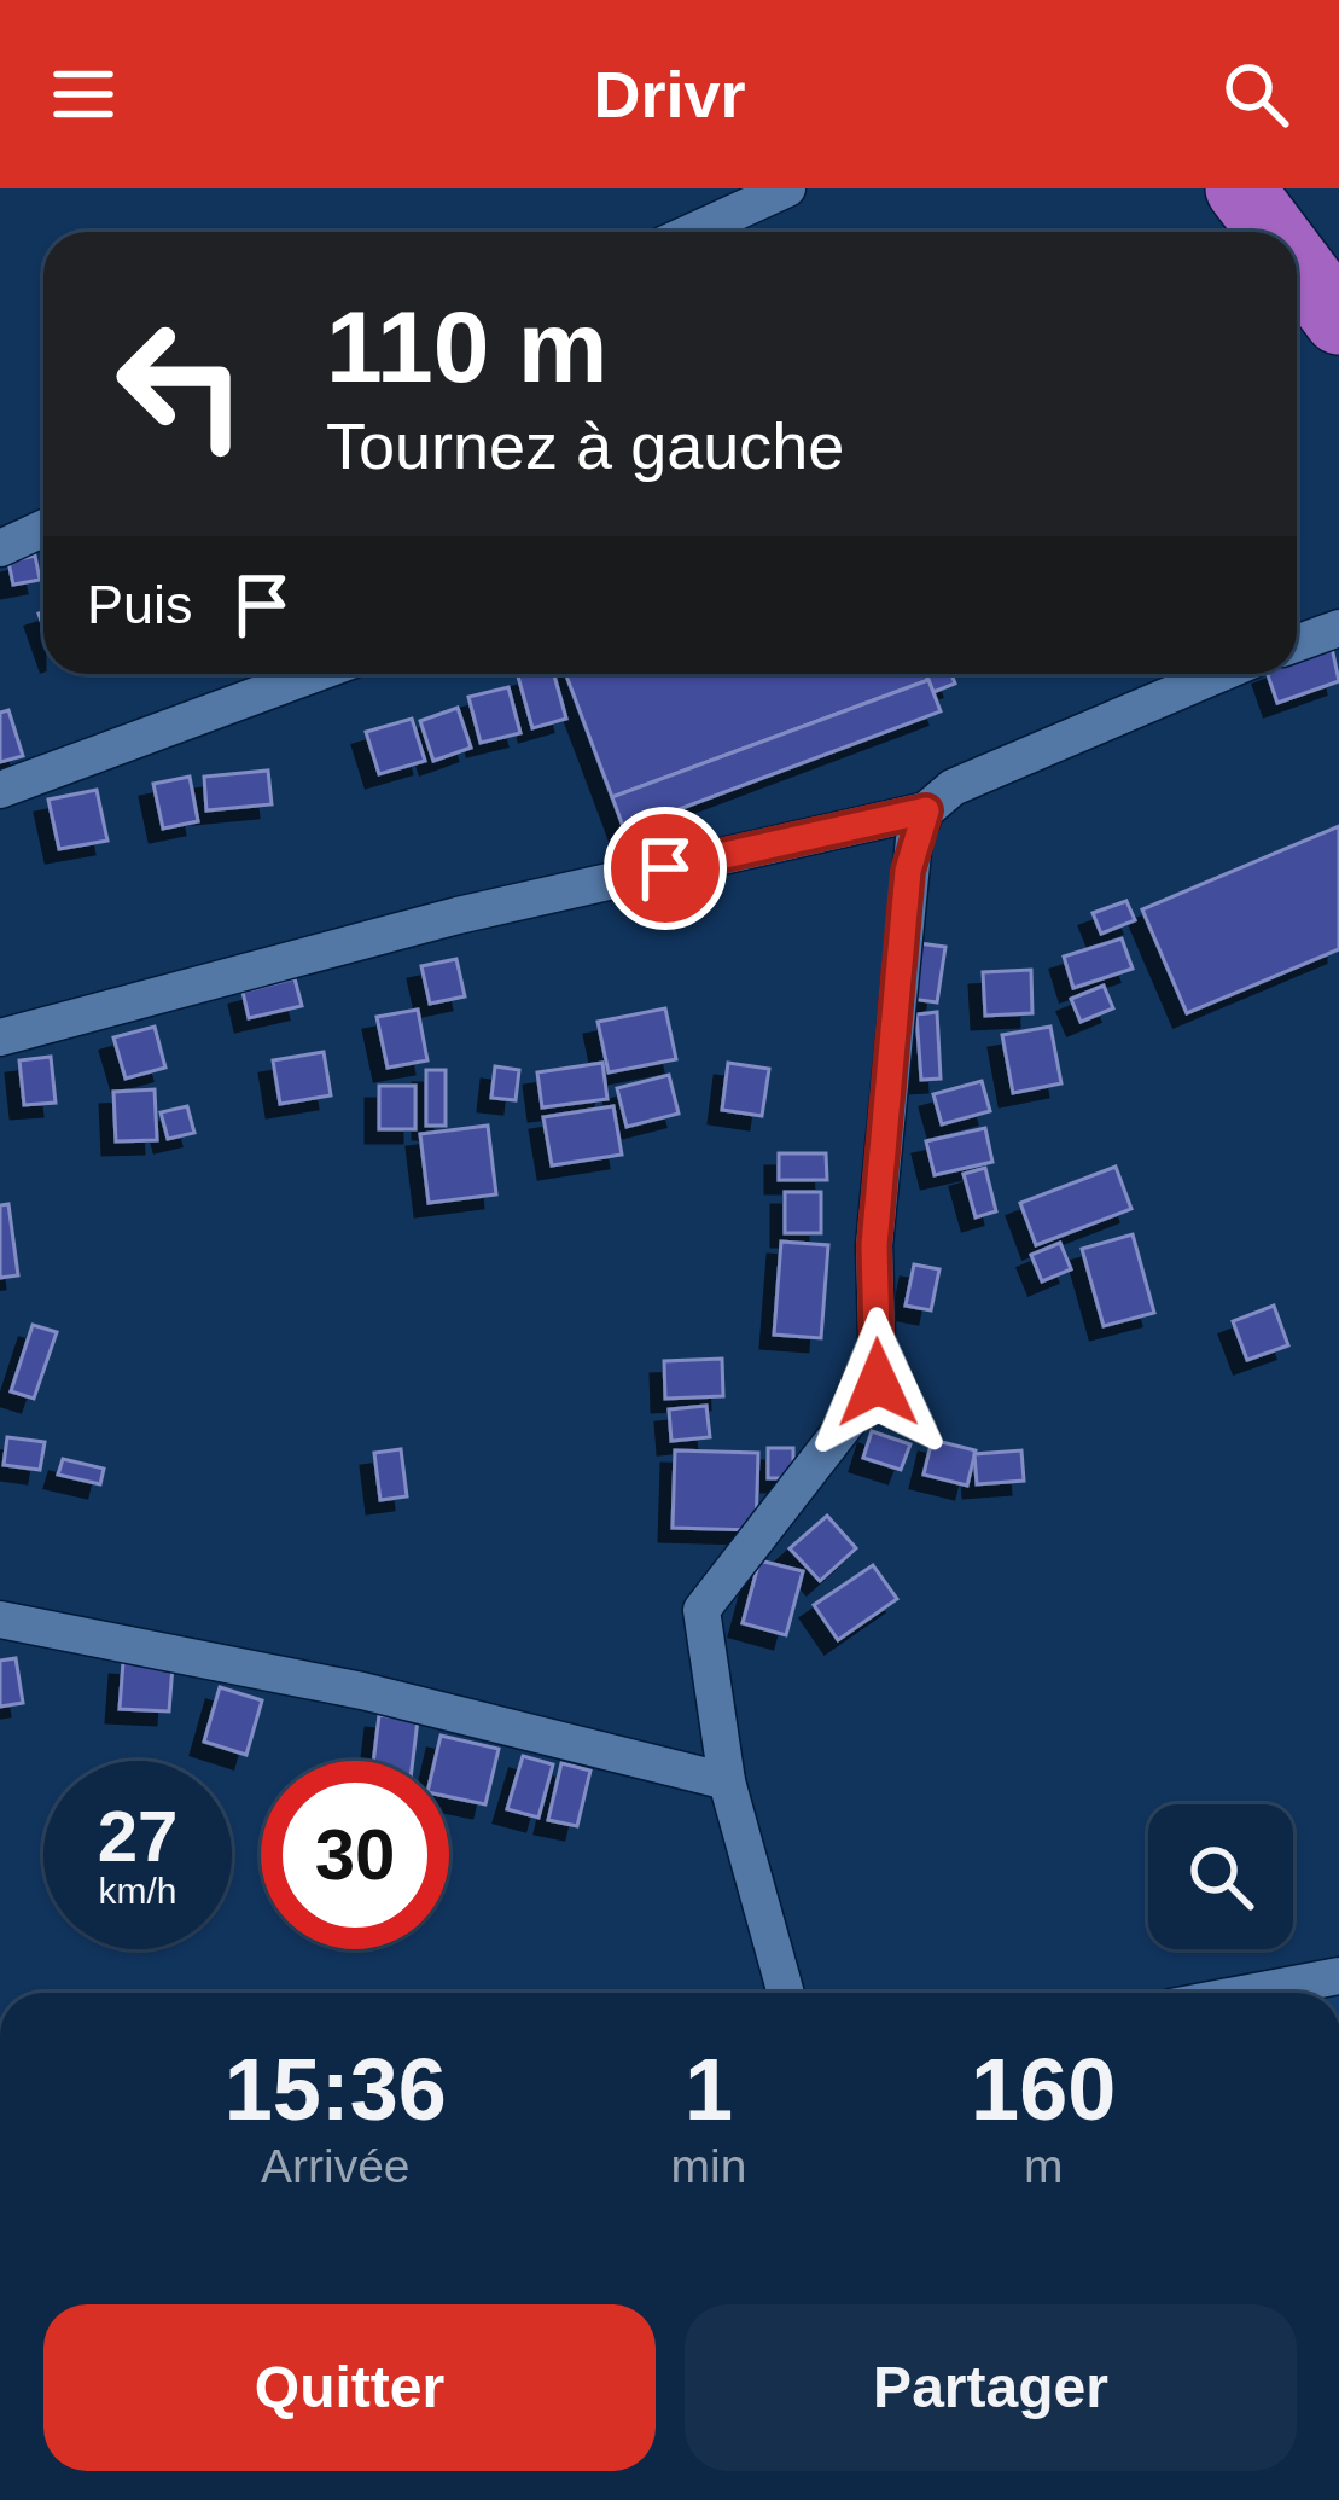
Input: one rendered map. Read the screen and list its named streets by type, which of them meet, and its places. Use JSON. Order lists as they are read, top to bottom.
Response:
{
  "page": {
    "header": "Drivr",
    "turn": ["110 m", "Tournez à gauche"],
    "then": "Puis",
    "speed": "27 km/h",
    "limit": "30",
    "eta": [
      "15:36",
      "Arrivée",
      "1",
      "min",
      "160",
      "m"
    ],
    "buttons": ["Quitter", "Partager"]
  }
}
